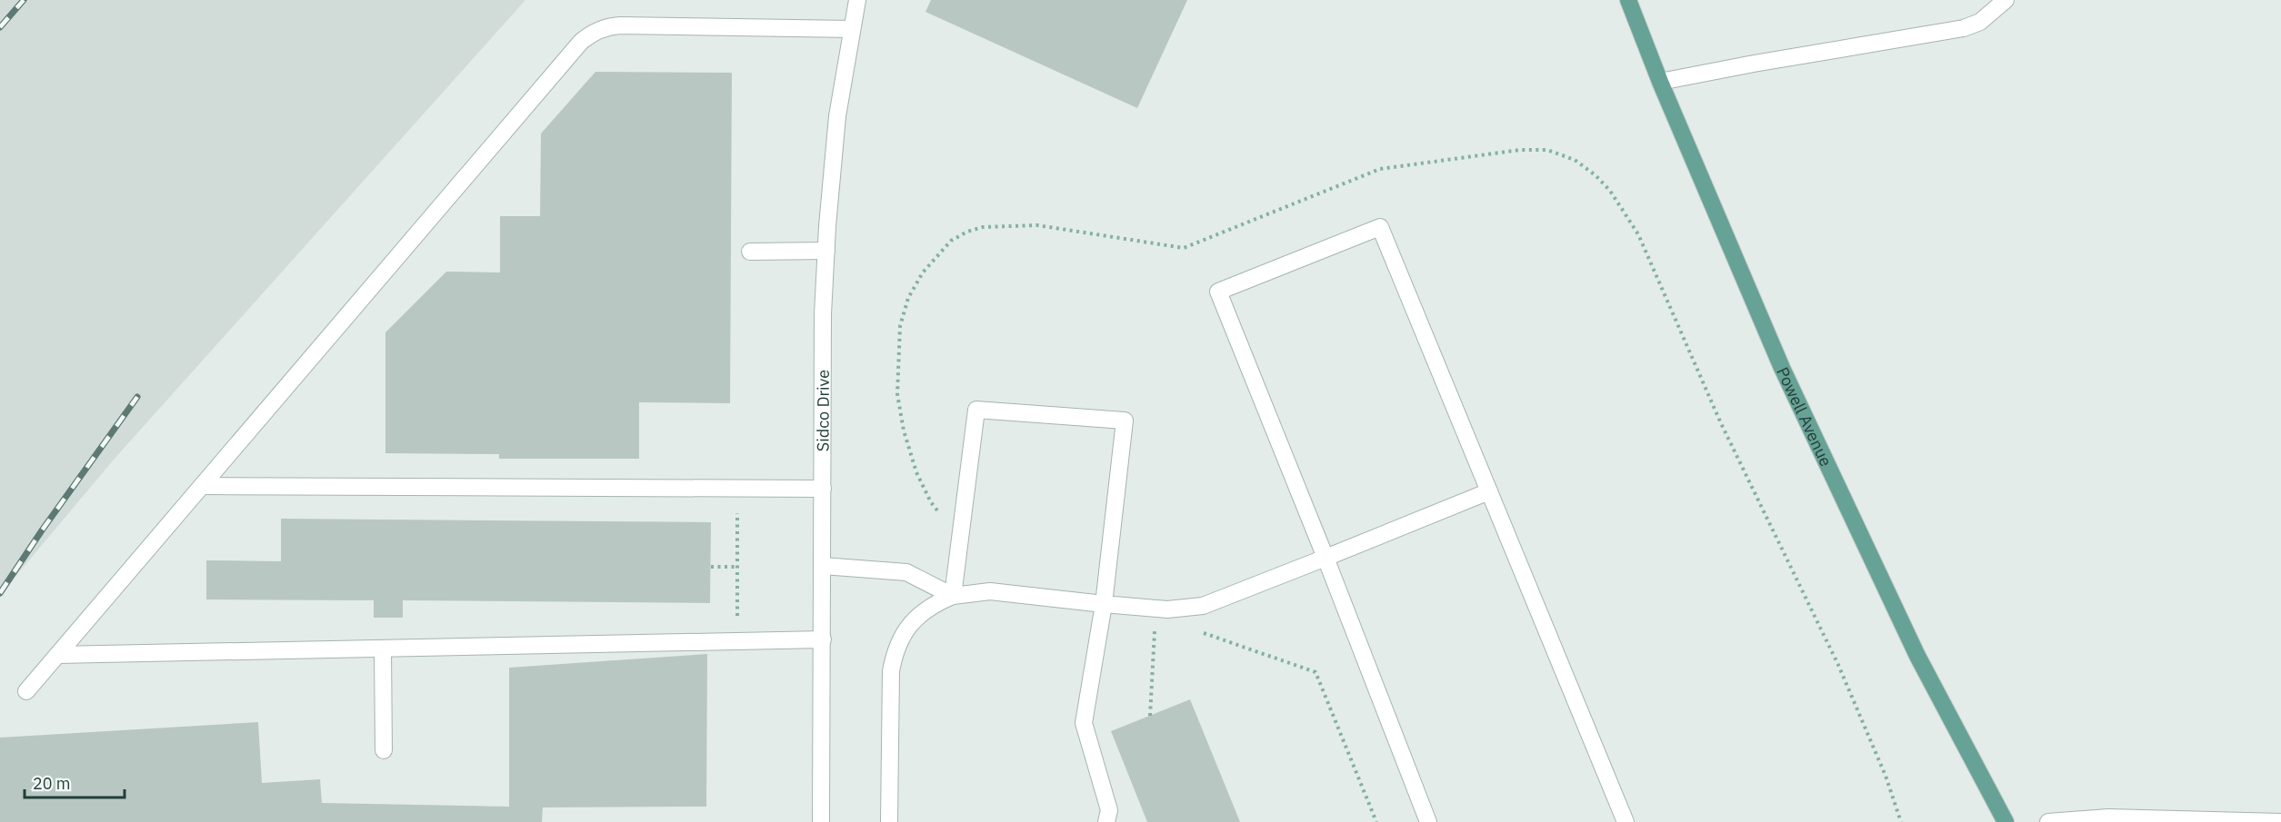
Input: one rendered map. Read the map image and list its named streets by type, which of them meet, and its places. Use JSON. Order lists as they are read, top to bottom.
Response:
{
  "streets": {
    "main road": ["Powell Avenue"],
    "street": ["Sidco Drive"]
  },
  "scale_bar": "20 m"
}
